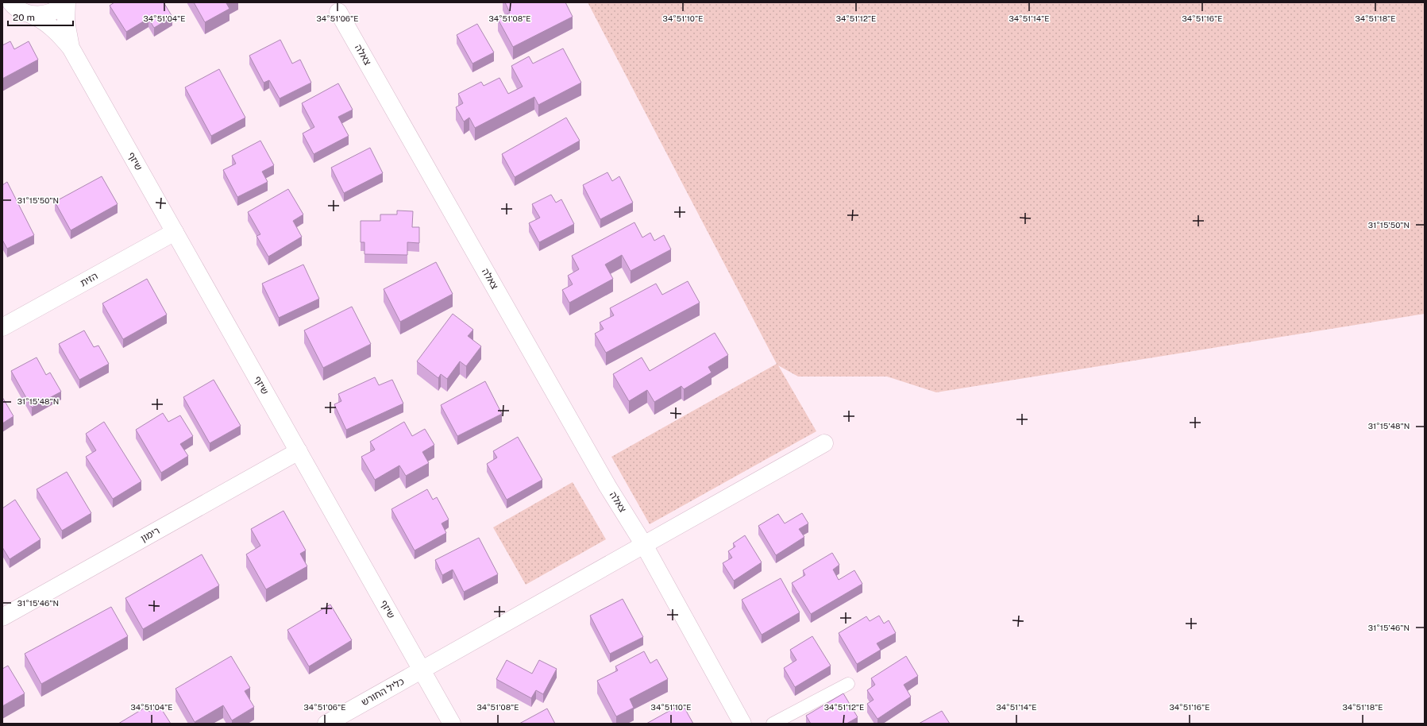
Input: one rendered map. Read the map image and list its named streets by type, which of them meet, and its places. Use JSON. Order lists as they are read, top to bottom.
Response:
{
  "streets": {
    "street": [
      "צאלה",
      "שיזף",
      "הזית",
      "רימון",
      "כליל החורש"
    ]
  },
  "crossings": [
    ["שיזף", "הזית"],
    ["שיזף", "רימון"],
    ["שיזף", "כליל החורש"]
  ],
  "scale_bar": "20 m",
  "coordinates": [
    "34°51'04\"E",
    "34°51'06\"E",
    "34°51'08\"E",
    "34°51'10\"E",
    "34°51'12\"E",
    "34°51'14\"E",
    "34°51'16\"E",
    "34°51'18\"E",
    "31°15'50\"N",
    "31°15'48\"N",
    "31°15'46\"N"
  ]
}
